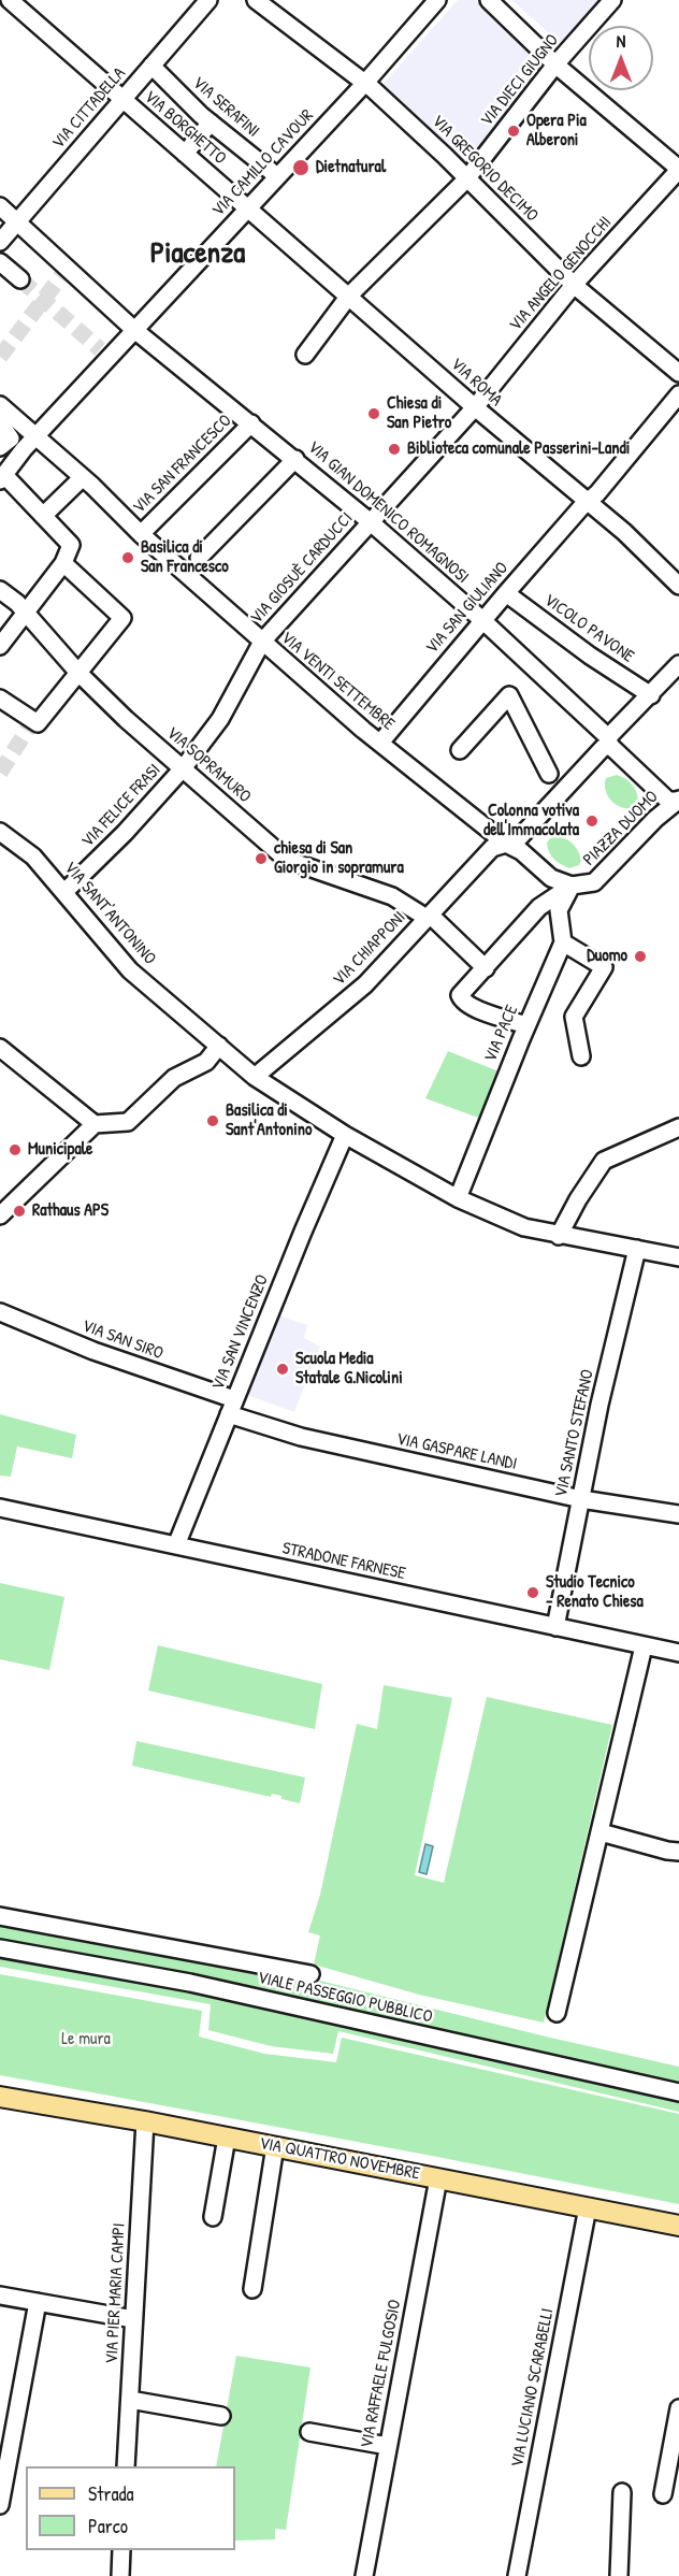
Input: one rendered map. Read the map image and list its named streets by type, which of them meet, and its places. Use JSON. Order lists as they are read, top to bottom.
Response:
{
  "streets": {
    "main road": ["VIA QUATTRO NOVEMBRE"],
    "street": [
      "VIA DIECI GIUGNO",
      "VIA SERAFINI",
      "VIA CITTADELLA",
      "VIA BORGHETTO",
      "VIA CAMILLO CAVOUR",
      "VIA GREGORIO DECIMO",
      "VIA ANGELO GENOCCHI",
      "VIA ROMA",
      "VIA SAN FRANCESCO",
      "VIA GIAN DOMENICO ROMAGNOSI",
      "VIA GIOSUÈ CARDUCCI",
      "VIA SAN GIULIANO",
      "VICOLO PAVONE",
      "VIA VENTI SETTEMBRE",
      "VIA SOPRAMURO",
      "VIA FELICE FRASI",
      "PIAZZA DUOMO",
      "VIA SANT'ANTONINO",
      "VIA CHIAPPONI",
      "VIA PACE",
      "VIA SAN VINCENZO",
      "VIA SAN SIRO",
      "VIA SANTO STEFANO",
      "VIA GASPARE LANDI",
      "STRADONE FARNESE",
      "VIALE PASSEGGIO PUBBLICO",
      "VIA PIER MARIA CAMPI",
      "VIA RAFFAELE FULGOSIO",
      "VIA LUCIANO SCARABELLI"
    ]
  },
  "crossings": [
    ["VIA DIECI GIUGNO", "VIA GREGORIO DECIMO"],
    ["VIA DIECI GIUGNO", "VIA ROMA"],
    ["VIA SERAFINI", "VIA CITTADELLA"],
    ["VIA SERAFINI", "VIA CAMILLO CAVOUR"],
    ["VIA CITTADELLA", "VIA BORGHETTO"],
    ["VIA CITTADELLA", "VIA GIAN DOMENICO ROMAGNOSI"],
    ["VIA BORGHETTO", "VIA CAMILLO CAVOUR"],
    ["VIA BORGHETTO", "VIA ROMA"],
    ["VIA CAMILLO CAVOUR", "VIA GREGORIO DECIMO"],
    ["VIA CAMILLO CAVOUR", "VIA ROMA"],
    ["VIA CAMILLO CAVOUR", "VIA GIAN DOMENICO ROMAGNOSI"],
    ["VIA CAMILLO CAVOUR", "VIA VENTI SETTEMBRE"],
    ["VIA GREGORIO DECIMO", "VIA ANGELO GENOCCHI"],
    ["VIA ANGELO GENOCCHI", "VIA ROMA"],
    ["VIA ANGELO GENOCCHI", "VIA GIOSUÈ CARDUCCI"],
    ["VIA ROMA", "VIA GIOSUÈ CARDUCCI"],
    ["VIA ROMA", "VIA SAN GIULIANO"],
    ["VIA SAN FRANCESCO", "VIA GIAN DOMENICO ROMAGNOSI"],
    ["VIA SAN FRANCESCO", "VIA VENTI SETTEMBRE"],
    ["VIA GIAN DOMENICO ROMAGNOSI", "VIA GIOSUÈ CARDUCCI"],
    ["VIA GIAN DOMENICO ROMAGNOSI", "VIA SAN GIULIANO"],
    ["VIA GIAN DOMENICO ROMAGNOSI", "PIAZZA DUOMO"],
    ["VIA GIOSUÈ CARDUCCI", "VIA VENTI SETTEMBRE"],
    ["VIA GIOSUÈ CARDUCCI", "VIA FELICE FRASI"],
    ["VIA SAN GIULIANO", "VICOLO PAVONE"],
    ["VIA SAN GIULIANO", "VIA VENTI SETTEMBRE"],
    ["VIA VENTI SETTEMBRE", "VIA FELICE FRASI"],
    ["VIA VENTI SETTEMBRE", "PIAZZA DUOMO"],
    ["VIA VENTI SETTEMBRE", "VIA CHIAPPONI"],
    ["VIA SOPRAMURO", "VIA FELICE FRASI"],
    ["VIA SOPRAMURO", "VIA CHIAPPONI"],
    ["VIA FELICE FRASI", "VIA SANT'ANTONINO"],
    ["PIAZZA DUOMO", "VIA CHIAPPONI"],
    ["VIA SANT'ANTONINO", "VIA CHIAPPONI"],
    ["VIA SANT'ANTONINO", "VIA PACE"],
    ["VIA SANT'ANTONINO", "VIA SAN VINCENZO"],
    ["VIA SANT'ANTONINO", "VIA SANTO STEFANO"],
    ["VIA SAN VINCENZO", "VIA SAN SIRO"],
    ["VIA SAN VINCENZO", "VIA GASPARE LANDI"],
    ["VIA SAN VINCENZO", "STRADONE FARNESE"],
    ["VIA SAN SIRO", "VIA GASPARE LANDI"],
    ["VIA SANTO STEFANO", "VIA GASPARE LANDI"],
    ["VIA SANTO STEFANO", "STRADONE FARNESE"],
    ["VIA QUATTRO NOVEMBRE", "VIA PIER MARIA CAMPI"],
    ["VIA QUATTRO NOVEMBRE", "VIA RAFFAELE FULGOSIO"],
    ["VIA QUATTRO NOVEMBRE", "VIA LUCIANO SCARABELLI"]
  ],
  "districts": ["Piacenza"],
  "parks": ["Le mura"],
  "places": [
    "Opera Pia Alberoni",
    "Dietnatural",
    "Chiesa di San Pietro",
    "Biblioteca comunale Passerini-Landi",
    "Basilica di San Francesco",
    "Colonna votiva dell'Immacolata",
    "chiesa di San Giorgio in sopramura",
    "Duomo",
    "Basilica di Sant'Antonino",
    "Municipale",
    "Rathaus APS",
    "Scuola Media Statale G.Nicolini",
    "Studio Tecnico - Renato Chiesa"
  ],
  "legend": ["Strada", "Parco"],
  "north": "top"
}
